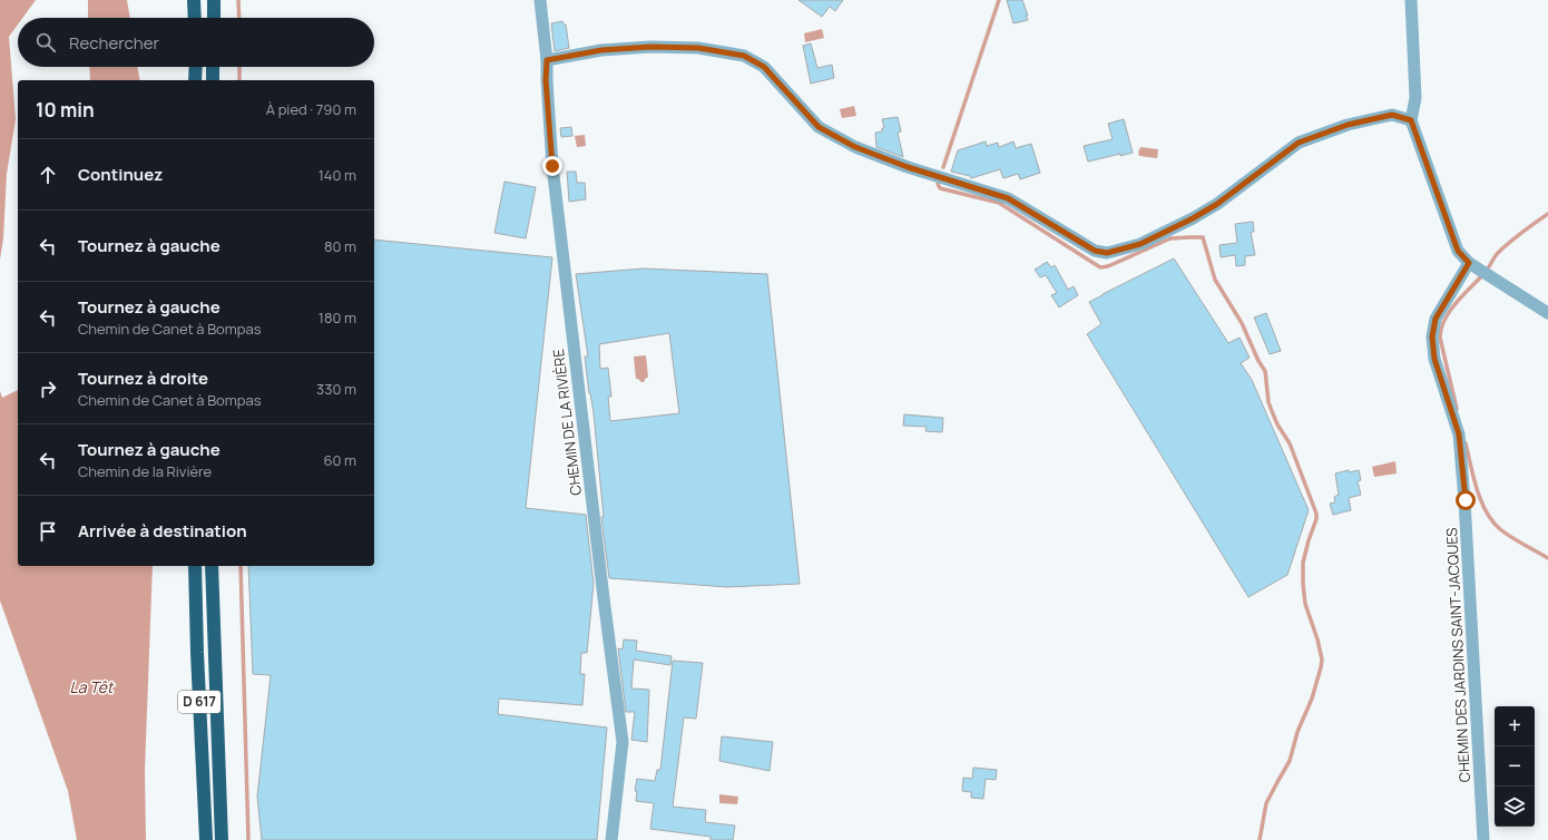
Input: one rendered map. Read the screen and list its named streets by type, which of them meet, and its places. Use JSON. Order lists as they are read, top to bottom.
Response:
{
  "streets": {
    "highway": ["D 617"],
    "street": ["CHEMIN DE LA RIVIÈRE", "CHEMIN DES JARDINS SAINT-JACQUES"]
  },
  "water": ["La Têt"],
  "page": {
    "search": "Rechercher",
    "heading": ["10 min", "À pied · 790 m"],
    "list": [
      ["Continuez", "140 m"],
      ["Tournez à gauche", "80 m"],
      ["Tournez à gauche", "Chemin de Canet à Bompas", "180 m"],
      ["Tournez à droite", "Chemin de Canet à Bompas", "330 m"],
      ["Tournez à gauche", "Chemin de la Rivière", "60 m"],
      "Arrivée à destination"
    ],
    "map_buttons": ["+", "−"]
  }
}
